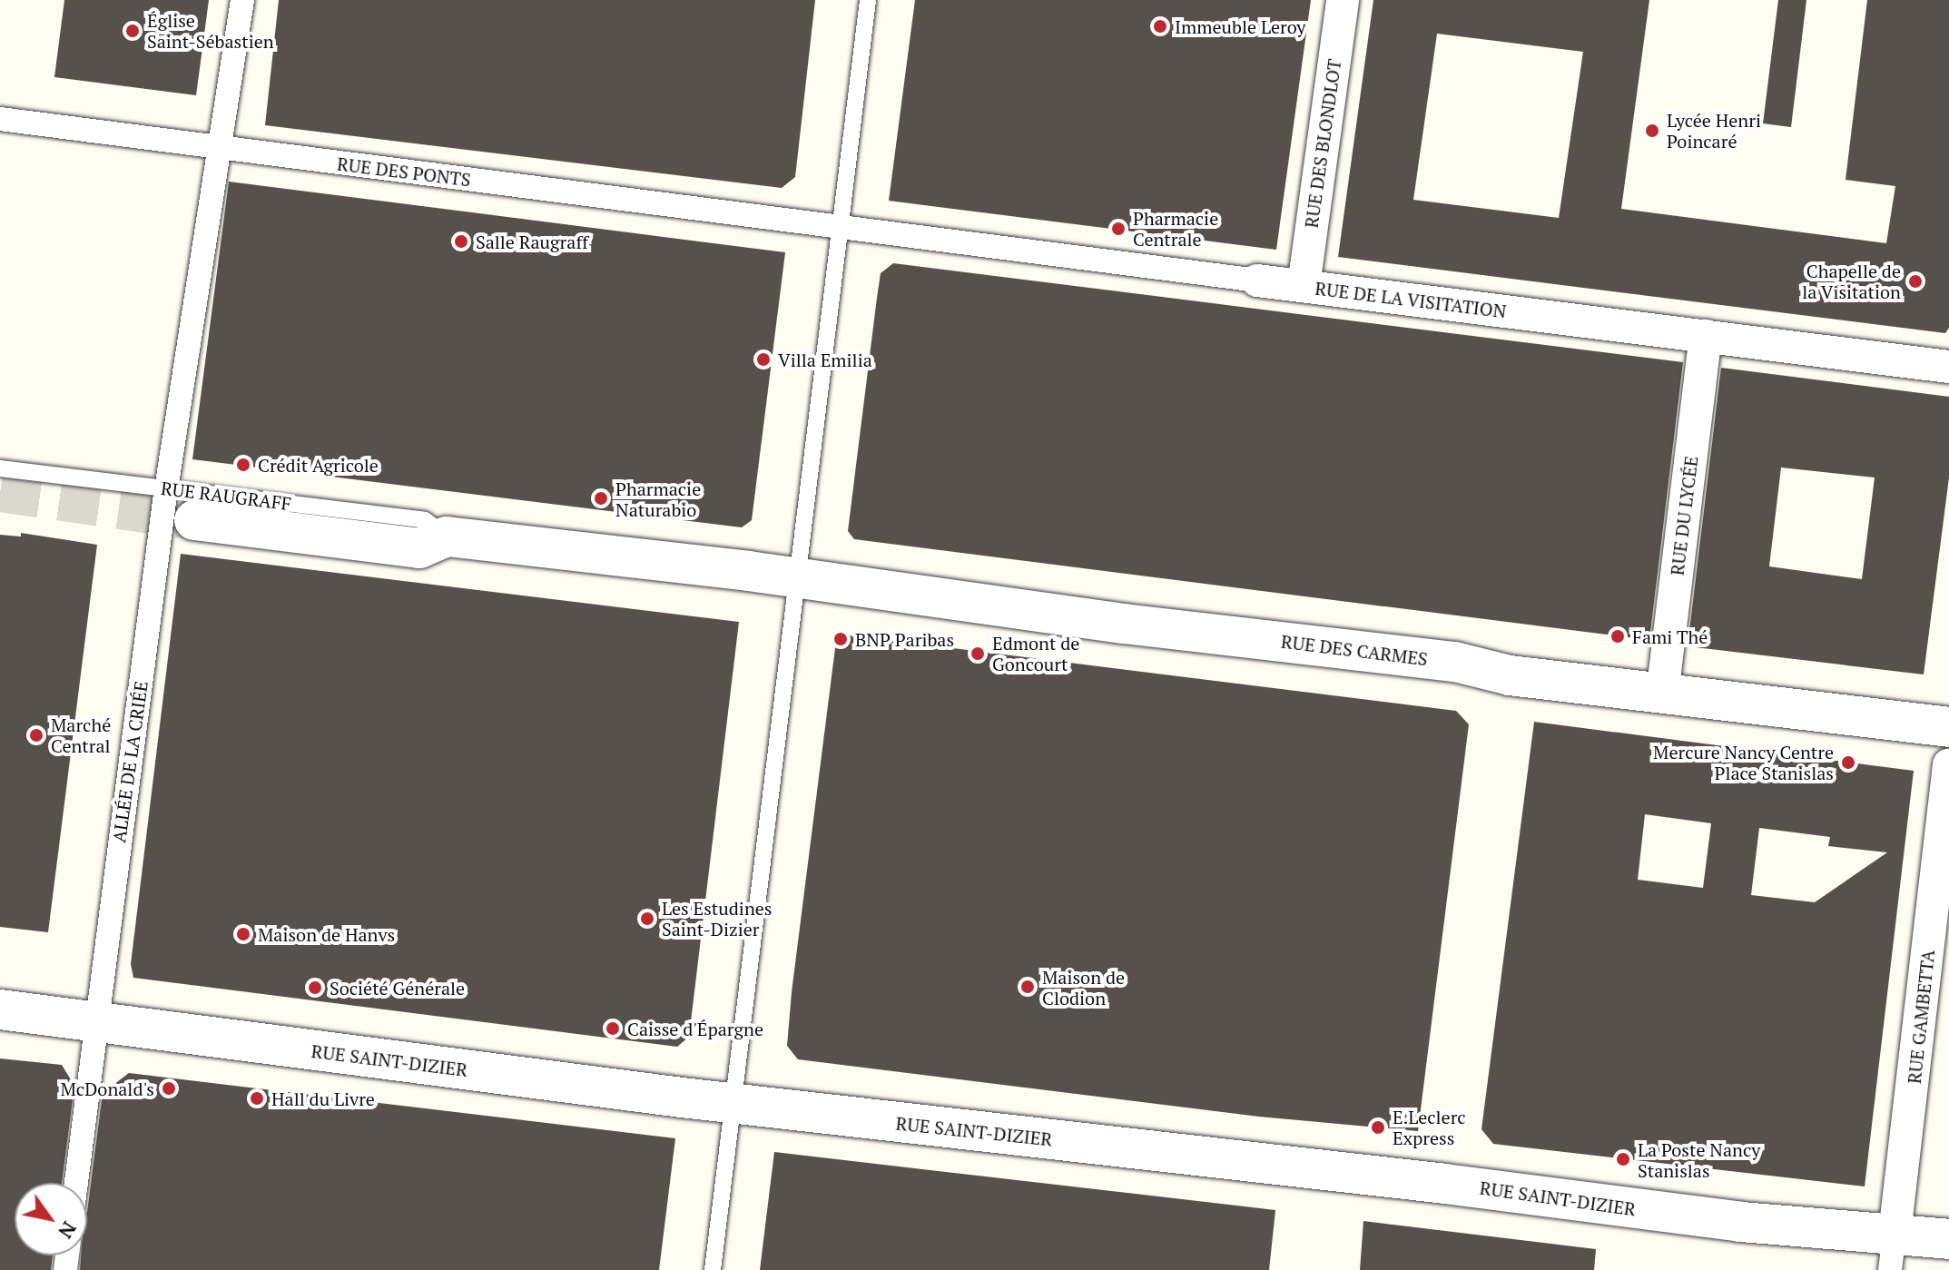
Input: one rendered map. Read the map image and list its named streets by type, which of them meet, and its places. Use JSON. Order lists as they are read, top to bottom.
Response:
{
  "streets": {
    "street": [
      "RUE DES BLONDLOT",
      "RUE DES PONTS",
      "RUE DE LA VISITATION",
      "RUE RAUGRAFF",
      "RUE DU LYCÉE",
      "RUE DES CARMES",
      "ALLÉE DE LA CRIÉE",
      "RUE GAMBETTA",
      "RUE SAINT-DIZIER"
    ]
  },
  "crossings": [
    ["RUE DES BLONDLOT", "RUE DE LA VISITATION"],
    ["RUE DES PONTS", "RUE DE LA VISITATION"],
    ["RUE DES PONTS", "ALLÉE DE LA CRIÉE"],
    ["RUE DE LA VISITATION", "RUE DU LYCÉE"],
    ["RUE RAUGRAFF", "RUE DES CARMES"],
    ["RUE RAUGRAFF", "ALLÉE DE LA CRIÉE"],
    ["RUE DU LYCÉE", "RUE DES CARMES"],
    ["ALLÉE DE LA CRIÉE", "RUE SAINT-DIZIER"],
    ["RUE GAMBETTA", "RUE SAINT-DIZIER"]
  ],
  "places": [
    "Immeuble Leroy",
    "Église Saint-Sébastien",
    "Lycée Henri Poincaré",
    "Pharmacie Centrale",
    "Salle Raugraff",
    "Chapelle de la Visitation",
    "Villa Emilia",
    "Crédit Agricole",
    "Pharmacie Naturabio",
    "Fami Thé",
    "BNP Paribas",
    "Edmont de Goncourt",
    "Marché Central",
    "Mercure Nancy Centre Place Stanislas",
    "Les Estudines Saint-Dizier",
    "Maison de Hanvs",
    "Maison de Clodion",
    "Société Générale",
    "Caisse d'Épargne",
    "McDonald's",
    "Hall du Livre",
    "E.Leclerc Express",
    "La Poste Nancy Stanislas"
  ],
  "north": "bottom right"
}
